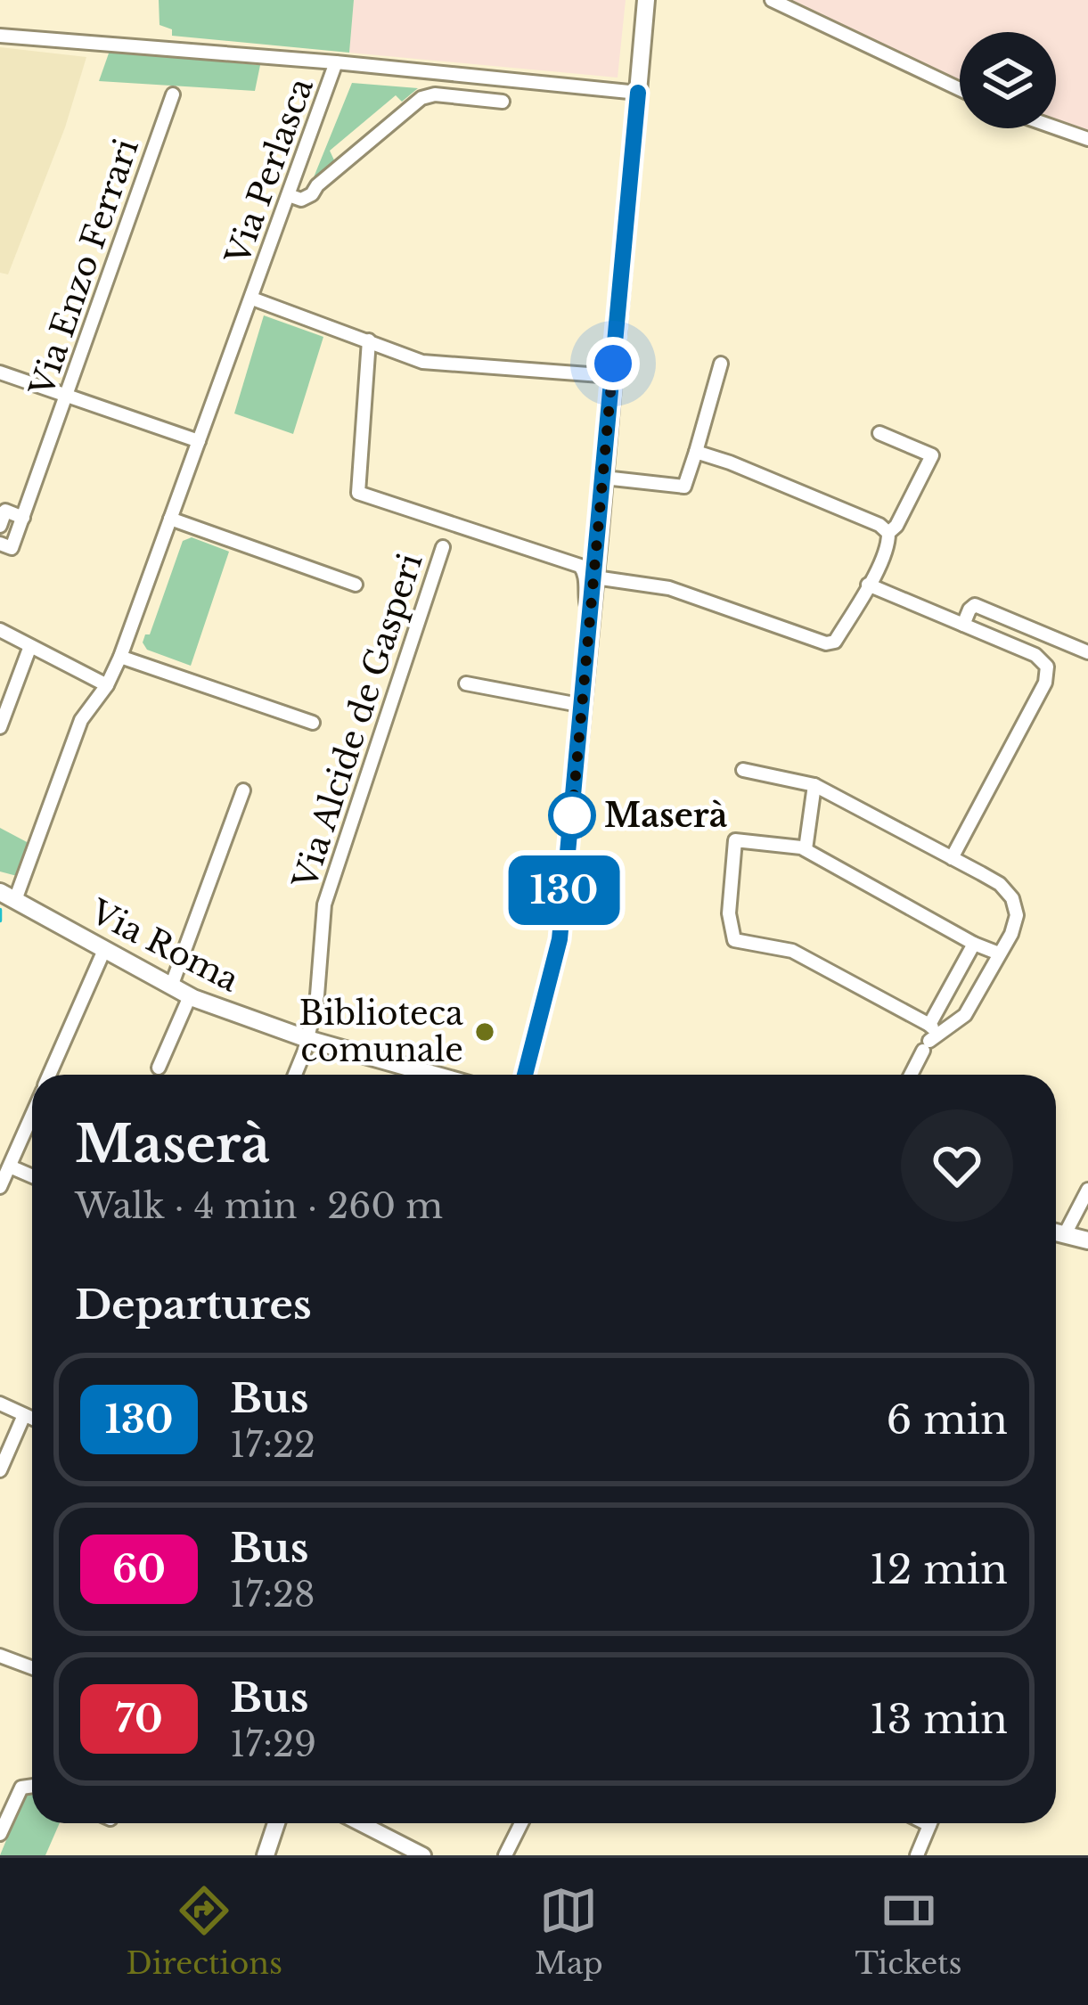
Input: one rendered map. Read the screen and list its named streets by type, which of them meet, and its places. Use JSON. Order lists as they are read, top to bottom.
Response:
{
  "streets": {
    "main road": ["Via Roma"],
    "street": ["Via Perlasca", "Via Enzo Ferrari", "Via Alcide de Gasperi"]
  },
  "crossings": [
    ["Via Perlasca", "Via Roma"],
    ["Via Alcide de Gasperi", "Via Roma"]
  ],
  "places": ["Maserà", "Biblioteca comunale"],
  "lines": ["bus line 130"],
  "page": {
    "on_map": "130",
    "heading": [
      ["Maserà", "Walk · 4 min · 260 m"],
      "Departures"
    ],
    "list": [
      {
        "mark": "130",
        "name": "Bus",
        "note": "17:22",
        "value": "6 min"
      },
      {
        "mark": "60",
        "name": "Bus",
        "note": "17:28",
        "value": "12 min"
      },
      {
        "mark": "70",
        "name": "Bus",
        "note": "17:29",
        "value": "13 min"
      }
    ],
    "tabs": ["Directions", "Map", "Tickets"]
  }
}
